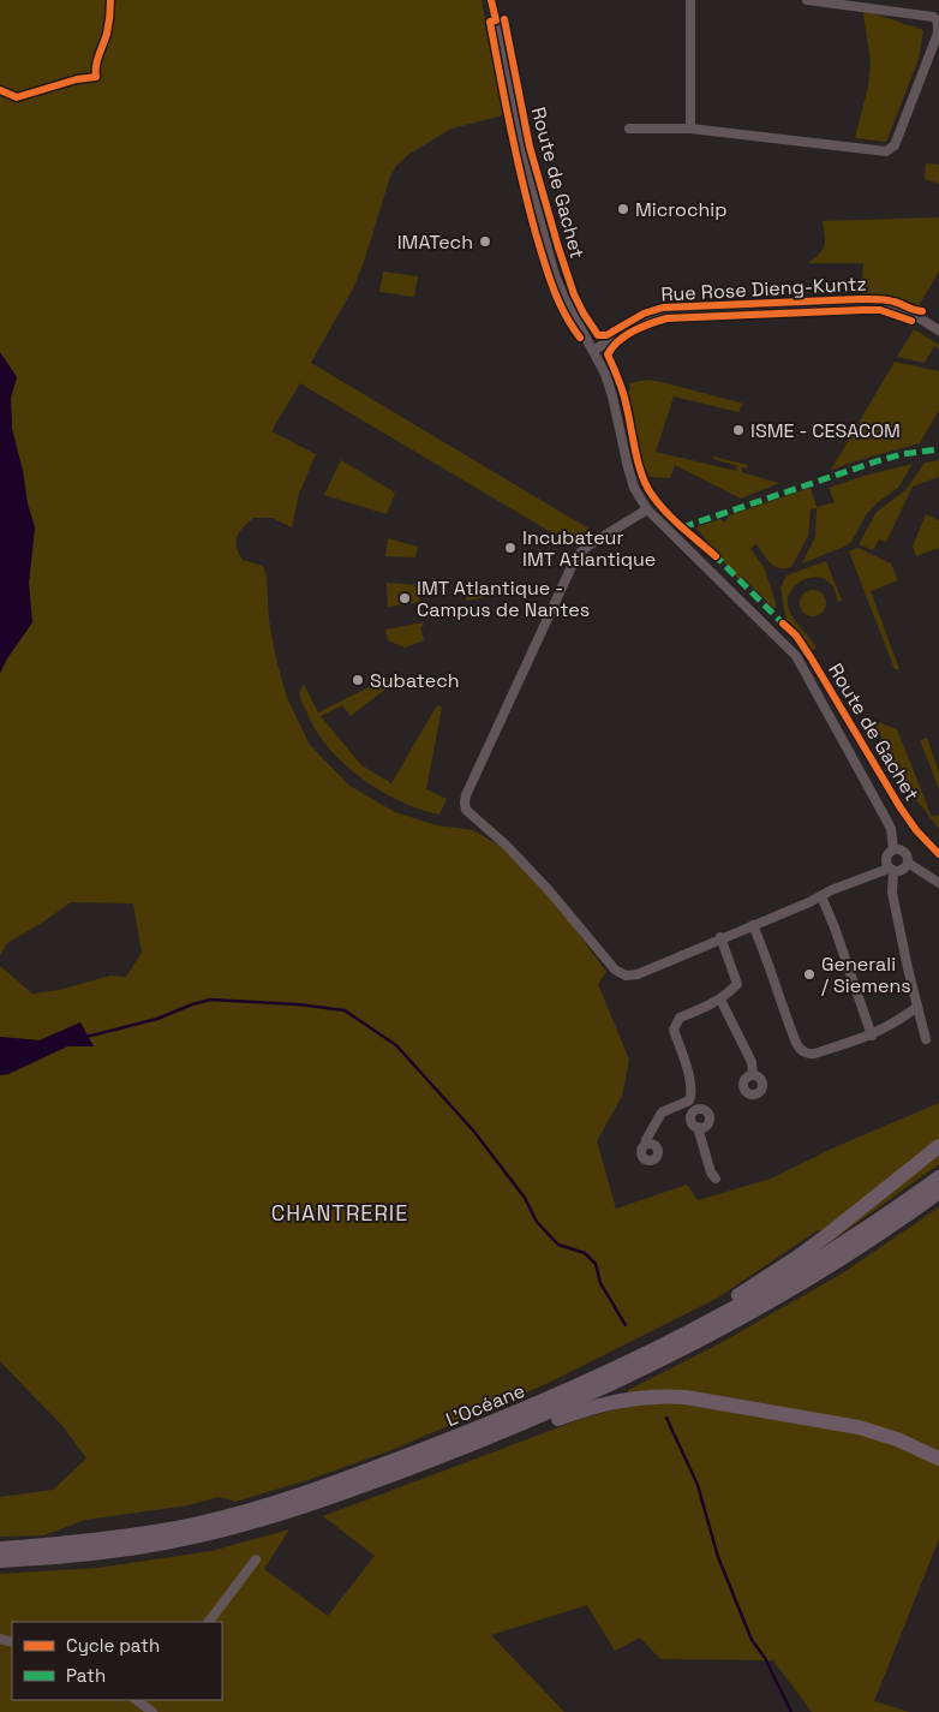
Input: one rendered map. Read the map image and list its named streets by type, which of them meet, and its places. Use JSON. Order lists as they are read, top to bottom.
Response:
{
  "streets": {
    "highway": ["L’Océane"],
    "street": ["Route de Gachet", "Rue Rose Dieng-Kuntz"]
  },
  "crossings": [
    ["Route de Gachet", "Rue Rose Dieng-Kuntz"]
  ],
  "districts": ["CHANTRERIE"],
  "places": [
    "Microchip",
    "IMATech",
    "ISME - CESACOM",
    "Incubateur IMT Atlantique",
    "IMT Atlantique - Campus de Nantes",
    "Subatech",
    "Generali / Siemens"
  ],
  "legend": ["Cycle path", "Path"]
}
